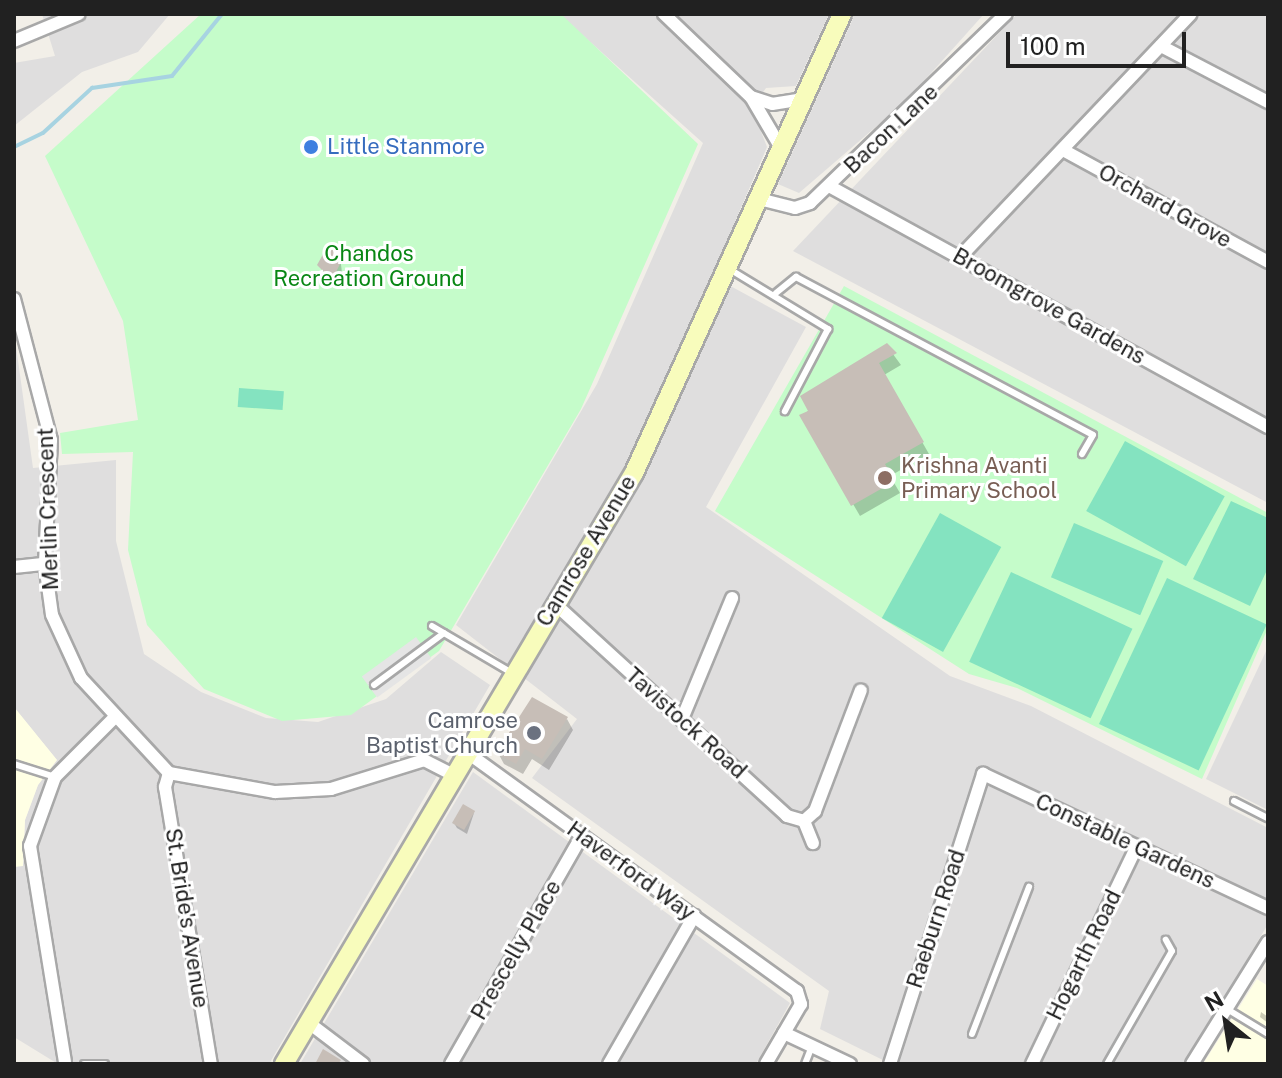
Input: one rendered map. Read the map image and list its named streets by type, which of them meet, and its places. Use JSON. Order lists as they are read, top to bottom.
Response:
{
  "streets": {
    "street": [
      "Bacon Lane",
      "Orchard Grove",
      "Broomgrove Gardens",
      "Merlin Crescent",
      "Camrose Avenue",
      "Tavistock Road",
      "Constable Gardens",
      "Haverford Way",
      "St. Bride's Avenue",
      "Raeburn Road",
      "Prescelly Place",
      "Hogarth Road"
    ]
  },
  "crossings": [
    ["Bacon Lane", "Broomgrove Gardens"],
    ["Bacon Lane", "Camrose Avenue"],
    ["Merlin Crescent", "St. Bride's Avenue"],
    ["Camrose Avenue", "Tavistock Road"],
    ["Camrose Avenue", "Haverford Way"],
    ["Constable Gardens", "Raeburn Road"],
    ["Constable Gardens", "Hogarth Road"],
    ["Haverford Way", "Prescelly Place"]
  ],
  "parks": ["Chandos Recreation Ground"],
  "places": ["Little Stanmore", "Krishna Avanti Primary School", "Camrose Baptist Church"],
  "scale_bar": "100 m",
  "north": "top left"
}
